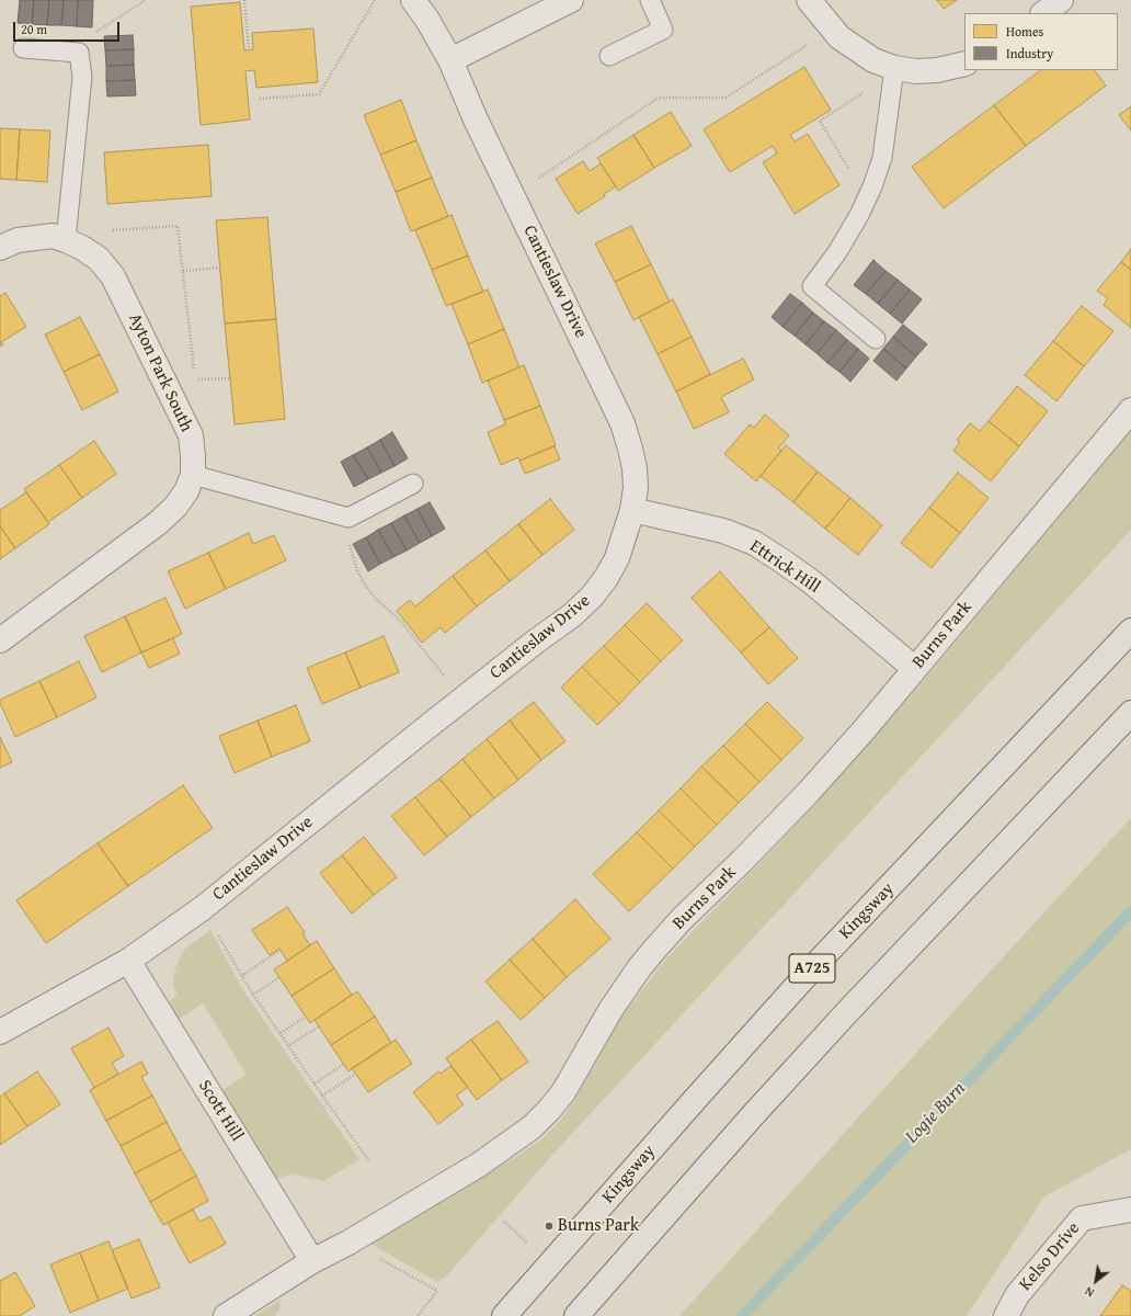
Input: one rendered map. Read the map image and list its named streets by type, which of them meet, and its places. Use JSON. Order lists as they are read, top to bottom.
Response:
{
  "streets": {
    "highway": ["Kingsway", "A725"],
    "street": [
      "Cantieslaw Drive",
      "Ayton Park South",
      "Ettrick Hill",
      "Burns Park",
      "Scott Hill",
      "Kelso Drive"
    ]
  },
  "crossings": [
    ["Cantieslaw Drive", "Ettrick Hill"],
    ["Cantieslaw Drive", "Scott Hill"],
    ["Ettrick Hill", "Burns Park"],
    ["Burns Park", "Scott Hill"]
  ],
  "water": ["Logie Burn"],
  "places": ["Burns Park"],
  "legend": ["Homes", "Industry"],
  "scale_bar": "20 m",
  "north": "bottom left"
}
